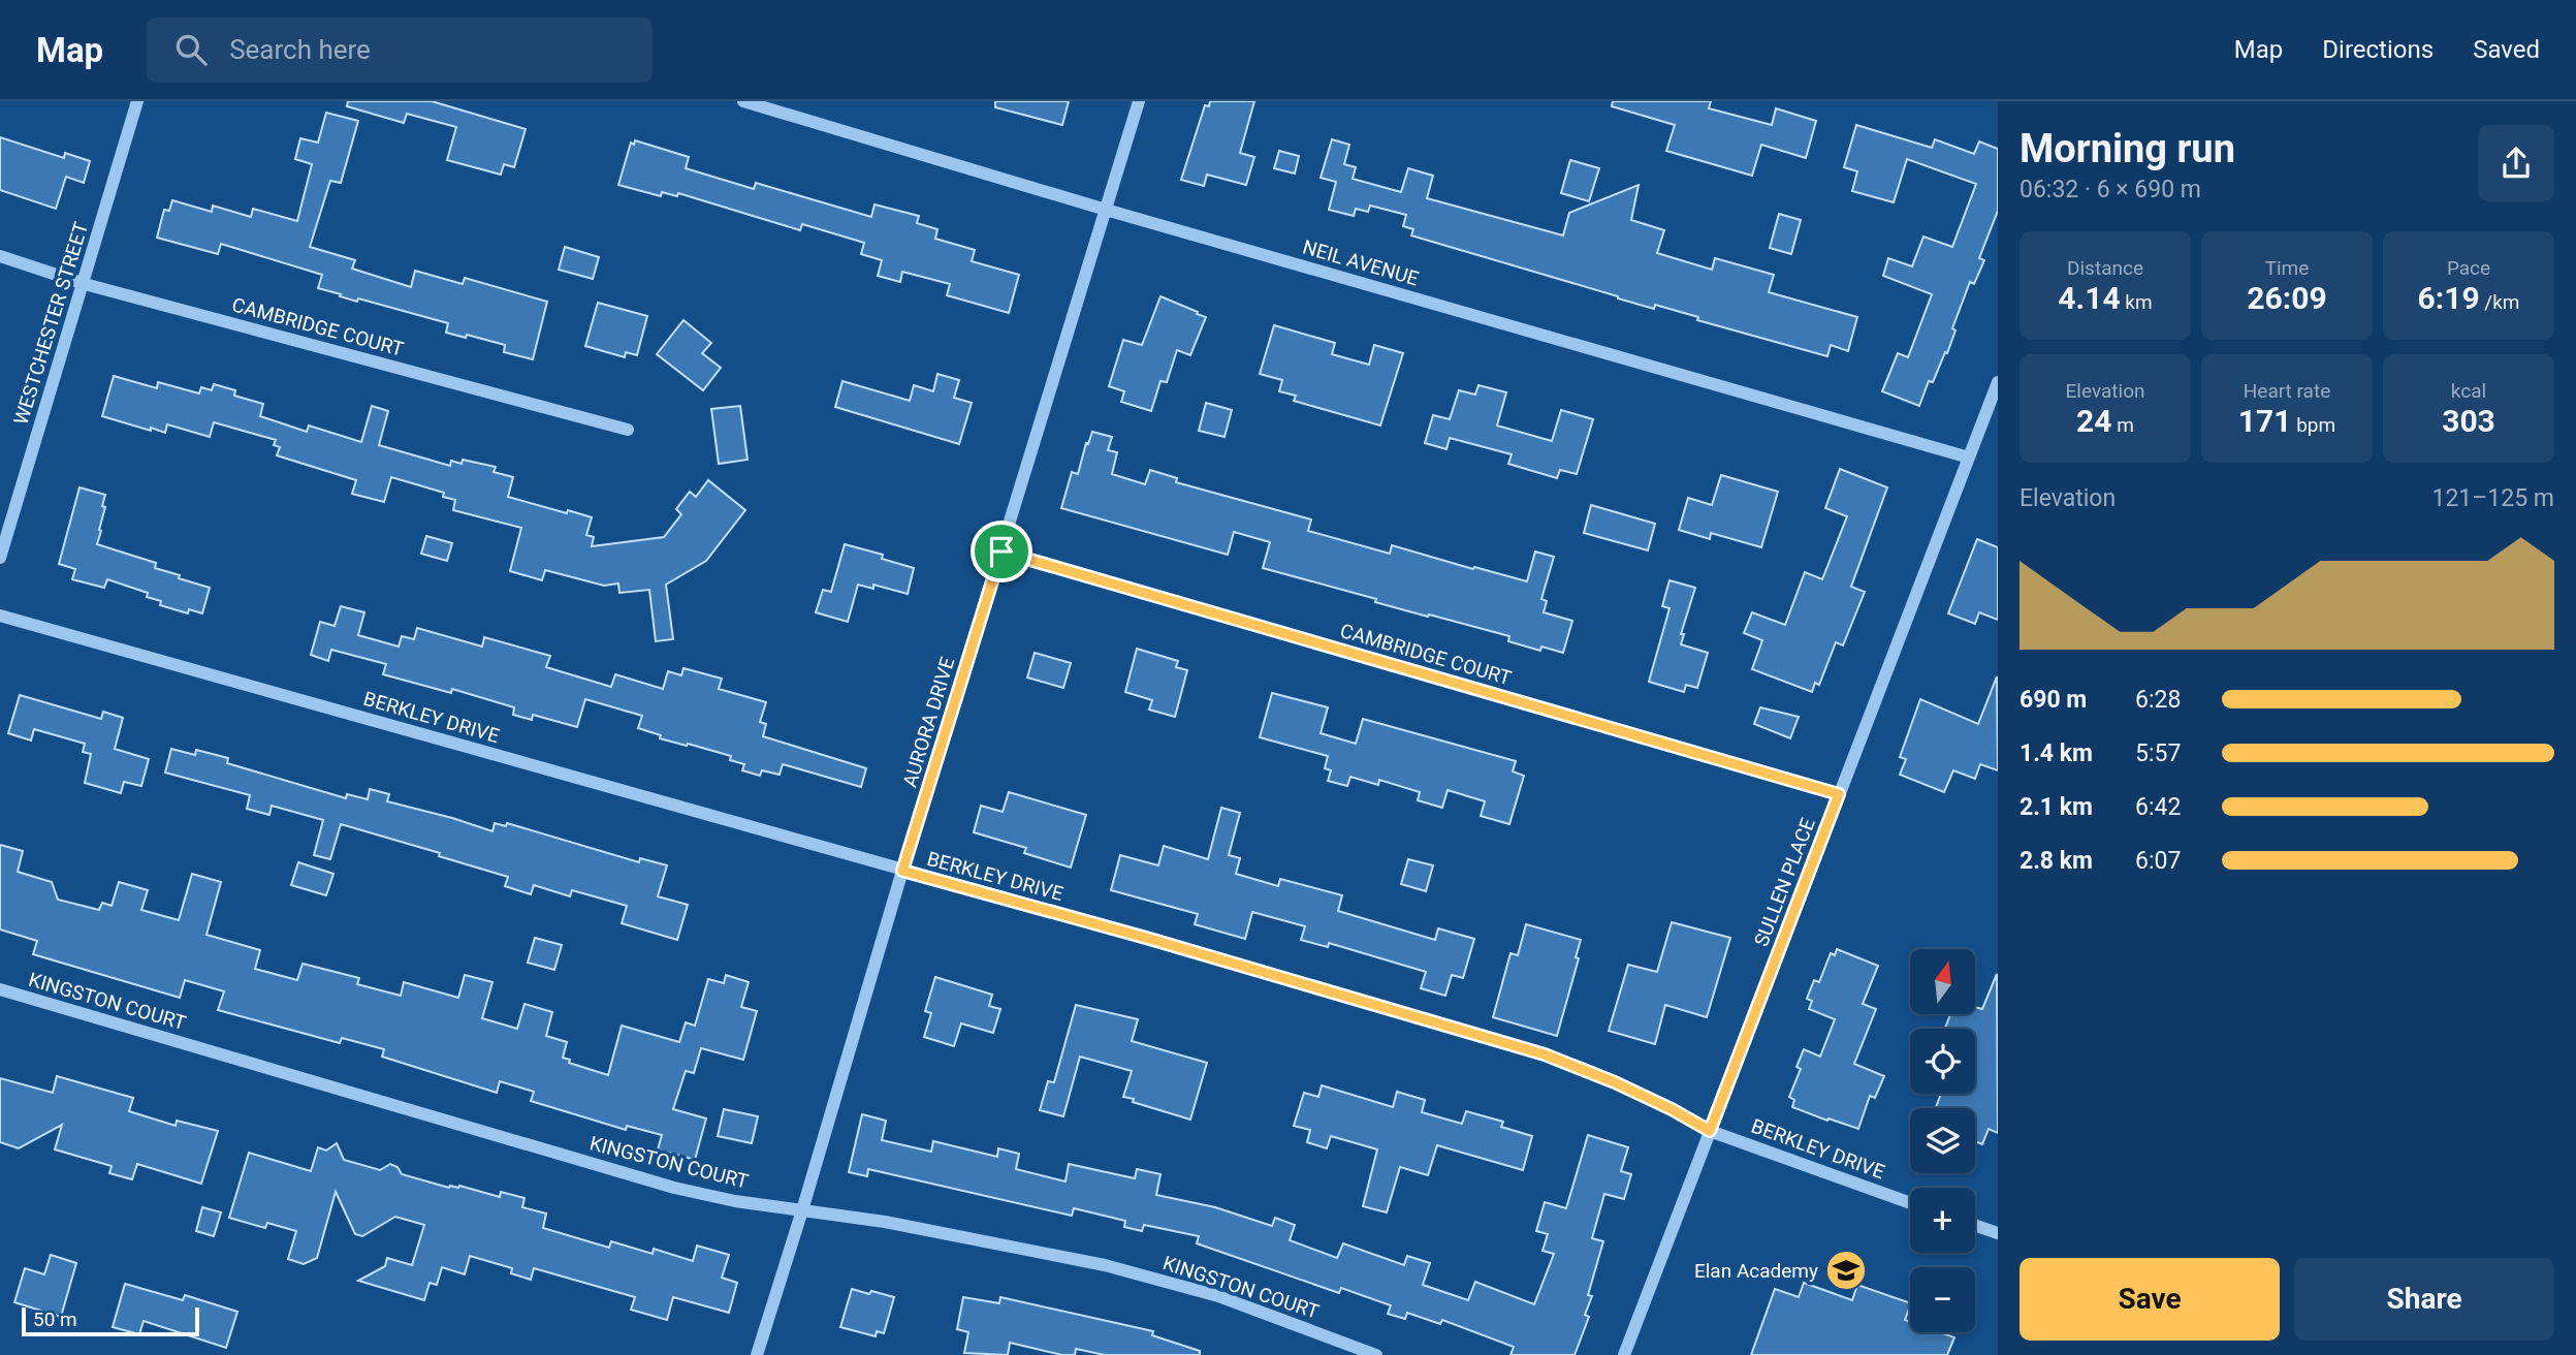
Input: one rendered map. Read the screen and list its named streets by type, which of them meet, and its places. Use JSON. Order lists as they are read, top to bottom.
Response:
{
  "streets": {
    "street": [
      "NEIL AVENUE",
      "WESTCHESTER STREET",
      "CAMBRIDGE COURT",
      "BERKLEY DRIVE",
      "AURORA DRIVE",
      "SULLEN PLACE",
      "KINGSTON COURT"
    ]
  },
  "crossings": [
    ["NEIL AVENUE", "AURORA DRIVE"],
    ["NEIL AVENUE", "SULLEN PLACE"],
    ["WESTCHESTER STREET", "CAMBRIDGE COURT"],
    ["CAMBRIDGE COURT", "AURORA DRIVE"],
    ["CAMBRIDGE COURT", "SULLEN PLACE"],
    ["BERKLEY DRIVE", "AURORA DRIVE"],
    ["BERKLEY DRIVE", "SULLEN PLACE"],
    ["AURORA DRIVE", "KINGSTON COURT"]
  ],
  "places": {
    "school or university": ["Elan Academy"]
  },
  "scale_bar": "50 m",
  "north": "top",
  "page": {
    "header": "Map",
    "search": "Search here",
    "nav": ["Map", "Directions", "Saved"],
    "heading": ["Morning run", "06:32 · 6 × 690 m"],
    "stats": [
      ["Distance", "4.14 km"],
      ["Time", "26:09"],
      ["Pace", "6:19 /km"],
      ["Elevation", "24 m"],
      ["Heart rate", "171 bpm"],
      ["kcal", "303"]
    ],
    "chart": ["Elevation", "121–125 m"],
    "list": [
      {
        "name": "690 m",
        "note": "6:28"
      },
      {
        "name": "1.4 km",
        "note": "5:57"
      },
      {
        "name": "2.1 km",
        "note": "6:42"
      },
      {
        "name": "2.8 km",
        "note": "6:07"
      }
    ],
    "map_buttons": ["+", "−"],
    "buttons": ["Save", "Share"],
    "scale": "50 m"
  }
}
